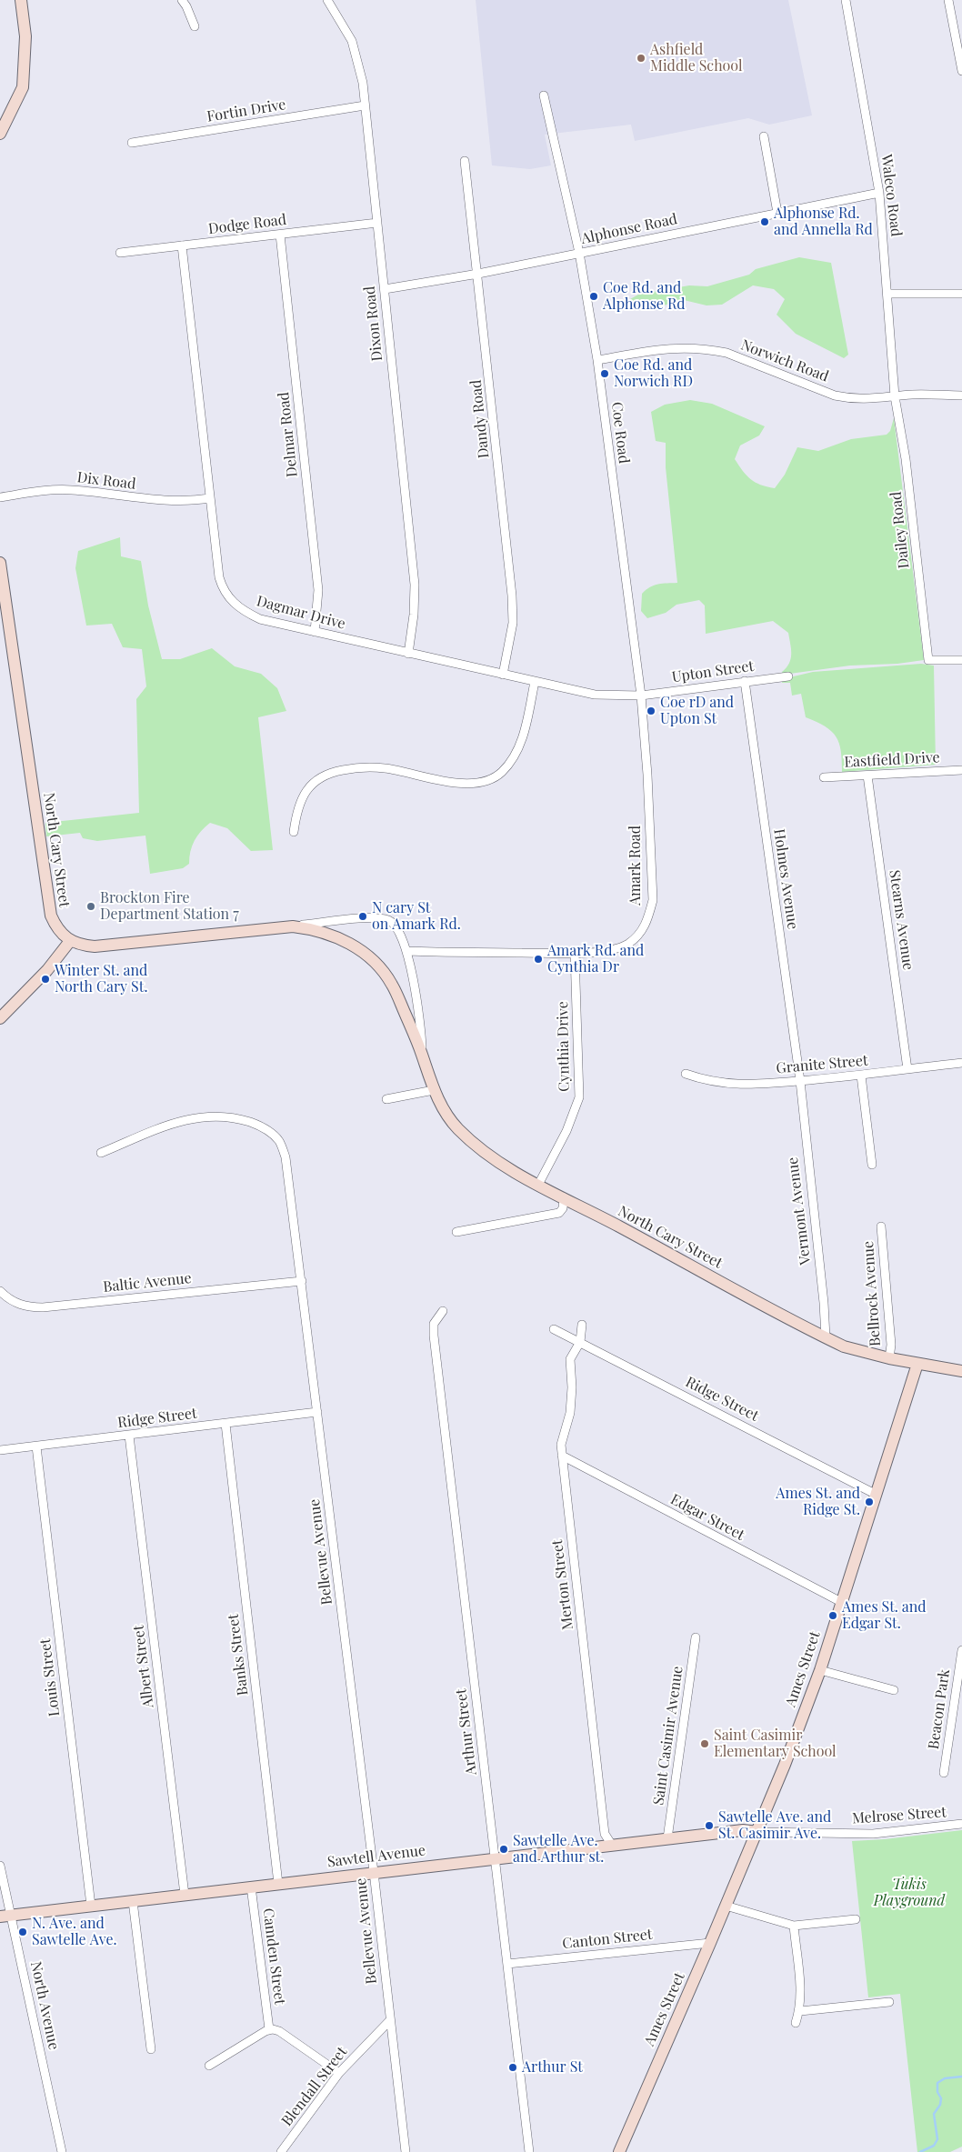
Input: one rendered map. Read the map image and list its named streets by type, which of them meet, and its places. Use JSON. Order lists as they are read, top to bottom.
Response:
{
  "streets": {
    "street": [
      "Fortin Drive",
      "Waleco Road",
      "Dodge Road",
      "Alphonse Road",
      "Dixon Road",
      "Norwich Road",
      "Dandy Road",
      "Coe Road",
      "Delmar Road",
      "Dix Road",
      "Dailey Road",
      "Dagmar Drive",
      "Upton Street",
      "Eastfield Drive",
      "North Cary Street",
      "Amark Road",
      "Holmes Avenue",
      "Stearns Avenue",
      "Cynthia Drive",
      "Granite Street",
      "Vermont Avenue",
      "Baltic Avenue",
      "Bellrock Avenue",
      "Ridge Street",
      "Edgar Street",
      "Bellevue Avenue",
      "Merton Street",
      "Banks Street",
      "Albert Street",
      "Ames Street",
      "Louis Street",
      "Beacon Park",
      "Arthur Street",
      "Saint Casimir Avenue",
      "Melrose Street",
      "Sawtell Avenue",
      "Canton Street",
      "Camden Street",
      "North Avenue",
      "Blendall Street"
    ]
  },
  "crossings": [
    ["Fortin Drive", "Dixon Road"],
    ["Waleco Road", "Alphonse Road"],
    ["Waleco Road", "Norwich Road"],
    ["Waleco Road", "Dailey Road"],
    ["Dodge Road", "Dixon Road"],
    ["Dodge Road", "Delmar Road"],
    ["Dodge Road", "Dagmar Drive"],
    ["Alphonse Road", "Dixon Road"],
    ["Alphonse Road", "Dandy Road"],
    ["Alphonse Road", "Coe Road"],
    ["Dixon Road", "Dagmar Drive"],
    ["Norwich Road", "Coe Road"],
    ["Norwich Road", "Dailey Road"],
    ["Dandy Road", "Dagmar Drive"],
    ["Coe Road", "Dagmar Drive"],
    ["Coe Road", "Upton Street"],
    ["Coe Road", "Amark Road"],
    ["Delmar Road", "Dagmar Drive"],
    ["Dix Road", "Dagmar Drive"],
    ["Dagmar Drive", "Upton Street"],
    ["Dagmar Drive", "Amark Road"],
    ["Upton Street", "Amark Road"],
    ["Upton Street", "Holmes Avenue"],
    ["Eastfield Drive", "Stearns Avenue"],
    ["North Cary Street", "Amark Road"],
    ["North Cary Street", "Cynthia Drive"],
    ["North Cary Street", "Vermont Avenue"],
    ["North Cary Street", "Bellrock Avenue"],
    ["North Cary Street", "Ames Street"],
    ["Amark Road", "Cynthia Drive"],
    ["Holmes Avenue", "Granite Street"],
    ["Holmes Avenue", "Vermont Avenue"],
    ["Stearns Avenue", "Granite Street"],
    ["Granite Street", "Vermont Avenue"],
    ["Baltic Avenue", "Bellevue Avenue"],
    ["Ridge Street", "Bellevue Avenue"],
    ["Ridge Street", "Merton Street"],
    ["Ridge Street", "Banks Street"],
    ["Ridge Street", "Albert Street"],
    ["Ridge Street", "Ames Street"],
    ["Ridge Street", "Louis Street"],
    ["Edgar Street", "Merton Street"],
    ["Edgar Street", "Ames Street"],
    ["Bellevue Avenue", "Sawtell Avenue"],
    ["Bellevue Avenue", "Blendall Street"],
    ["Merton Street", "Sawtell Avenue"],
    ["Banks Street", "Sawtell Avenue"],
    ["Albert Street", "Sawtell Avenue"],
    ["Ames Street", "Melrose Street"],
    ["Ames Street", "Sawtell Avenue"],
    ["Ames Street", "Canton Street"],
    ["Louis Street", "Sawtell Avenue"],
    ["Arthur Street", "Sawtell Avenue"],
    ["Arthur Street", "Canton Street"],
    ["Saint Casimir Avenue", "Sawtell Avenue"],
    ["Melrose Street", "Sawtell Avenue"],
    ["Sawtell Avenue", "Camden Street"],
    ["Sawtell Avenue", "North Avenue"]
  ],
  "parks": ["Tukis Playground"],
  "places": [
    "Ashfield Middle School",
    "Alphonse Rd. and Annella Rd",
    "Coe Rd. and Alphonse Rd",
    "Coe Rd. and Norwich RD",
    "Coe rD and Upton St",
    "Brockton Fire Department Station 7",
    "N cary St on Amark Rd.",
    "Amark Rd. and Cynthia Dr",
    "Winter St. and North Cary St.",
    "Ames St. and Ridge St.",
    "Ames St. and Edgar St.",
    "Saint Casimir Elementary School",
    "Sawtelle Ave. and St. Casimir Ave.",
    "Sawtelle Ave. and Arthur st.",
    "N. Ave. and Sawtelle Ave.",
    "Arthur St"
  ]
}
